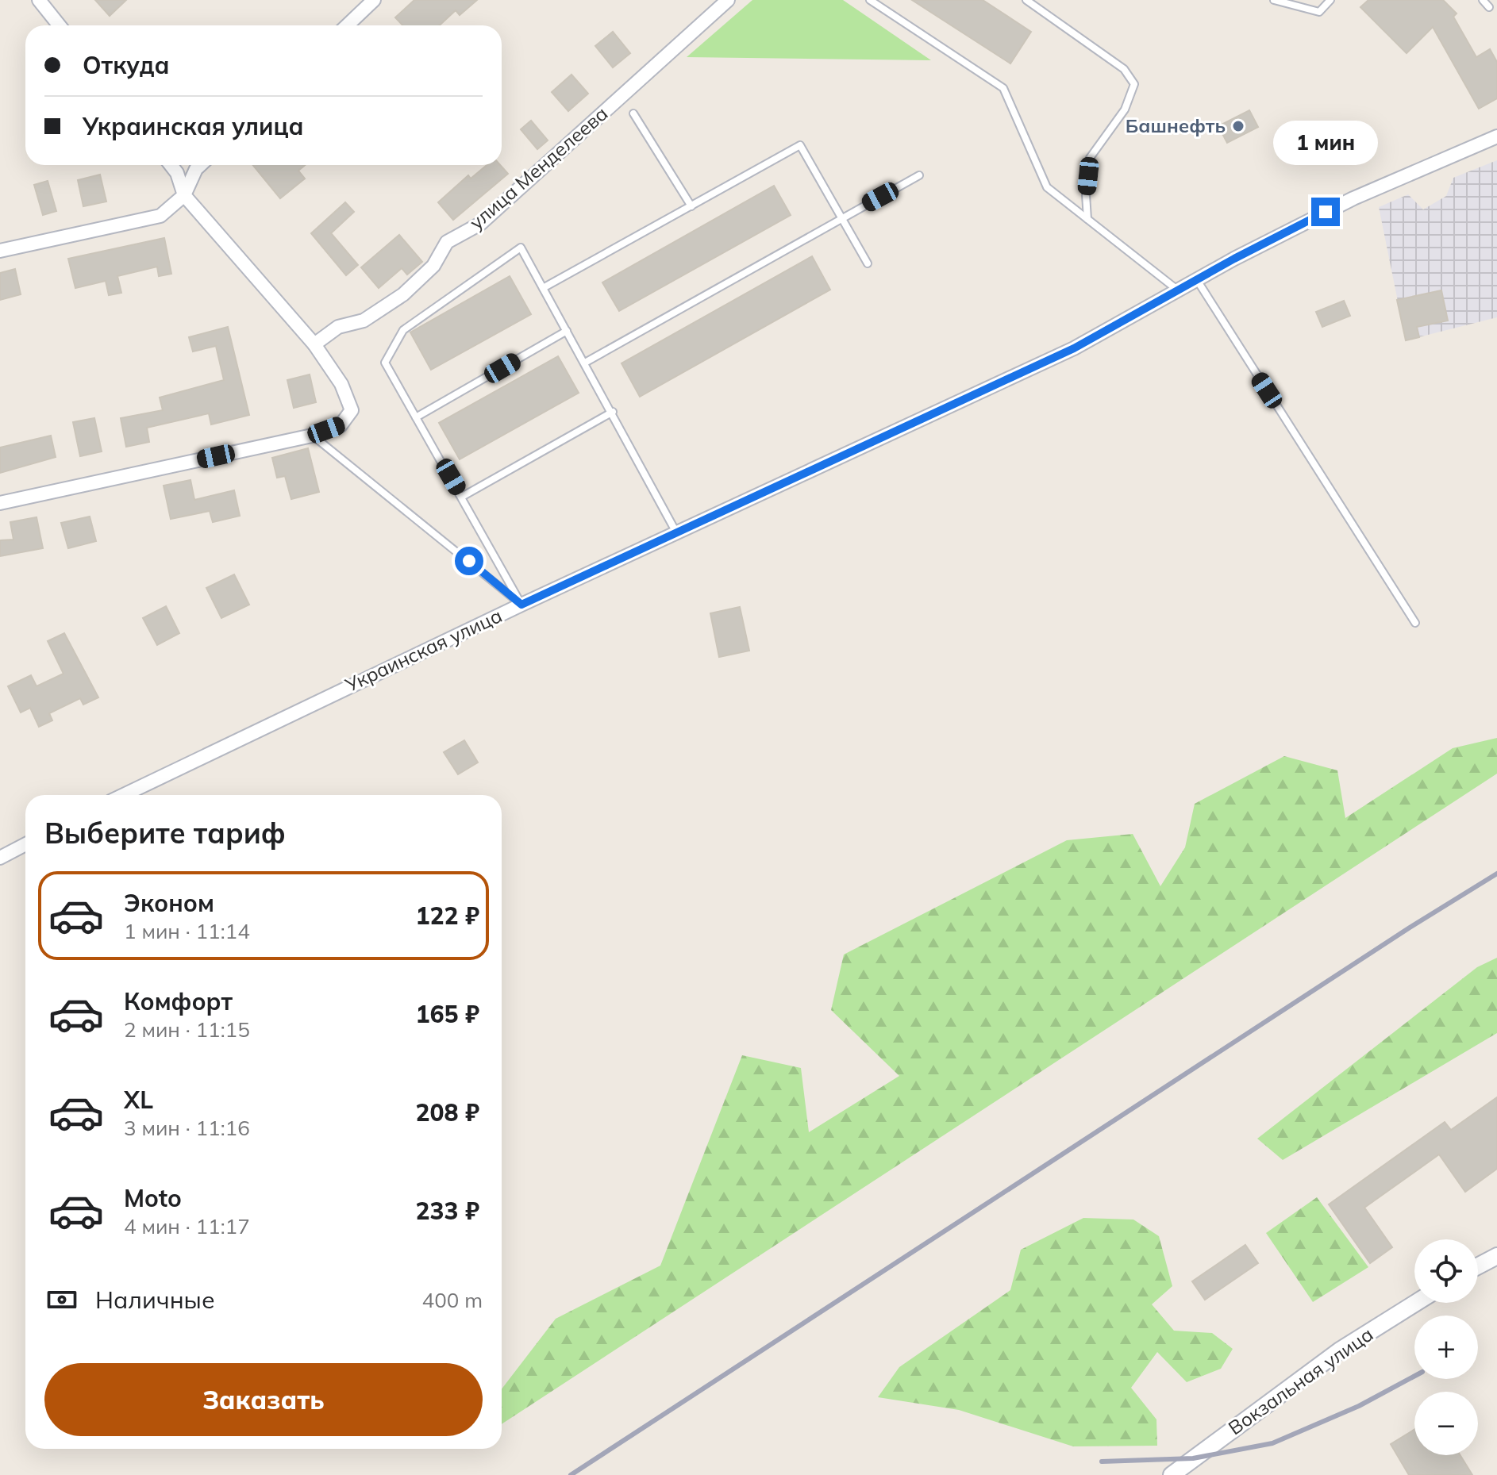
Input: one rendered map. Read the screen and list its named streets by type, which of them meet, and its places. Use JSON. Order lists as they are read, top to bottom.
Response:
{
  "streets": {
    "street": ["улица Менделеева", "Украинская улица", "Вокзальная улица"]
  },
  "places": ["Башнефть"],
  "page": {
    "banner": ["Откуда", "Украинская улица"],
    "bubble": "1 мин",
    "heading": "Выберите тариф",
    "list": [
      {
        "name": "Эконом",
        "note": "1 мин · 11:14",
        "value": "122 ₽"
      },
      {
        "name": "Комфорт",
        "note": "2 мин · 11:15",
        "value": "165 ₽"
      },
      {
        "name": "XL",
        "note": "3 мин · 11:16",
        "value": "208 ₽"
      },
      {
        "name": "Moto",
        "note": "4 мин · 11:17",
        "value": "233 ₽"
      }
    ],
    "map_buttons": ["+", "−"],
    "pay": ["Наличные", "400 m"],
    "buttons": "Заказать"
  }
}
